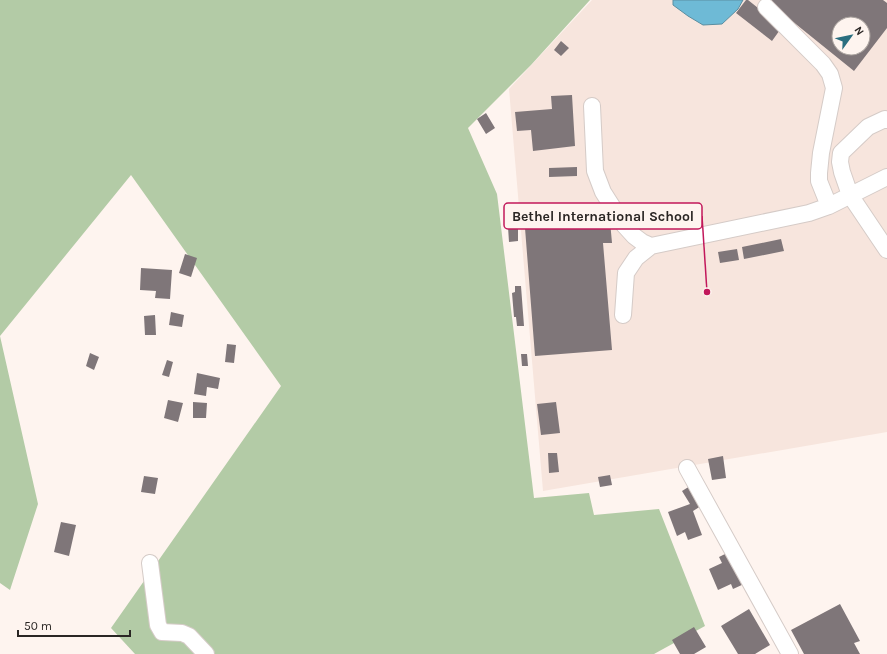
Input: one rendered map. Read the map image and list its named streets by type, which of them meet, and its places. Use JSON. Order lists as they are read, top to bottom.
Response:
{
  "places": ["Bethel International School"],
  "scale_bar": "50 m",
  "north": "top right"
}
